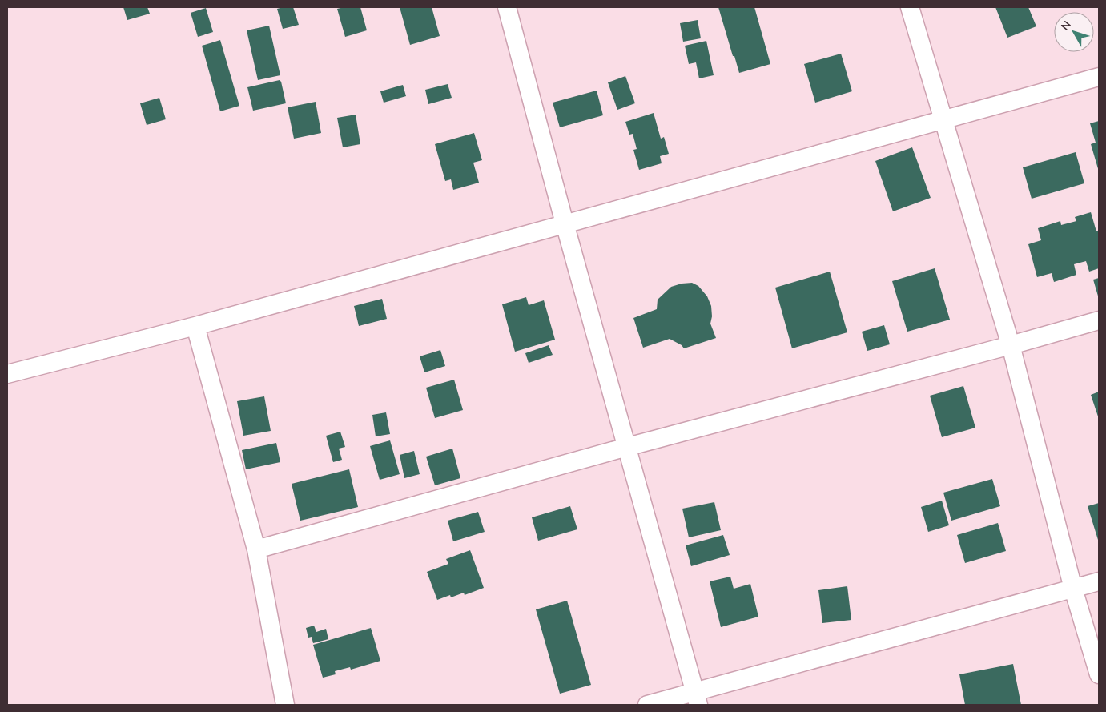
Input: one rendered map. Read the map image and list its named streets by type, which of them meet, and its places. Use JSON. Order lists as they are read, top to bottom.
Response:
{
  "north": "top left"
}
